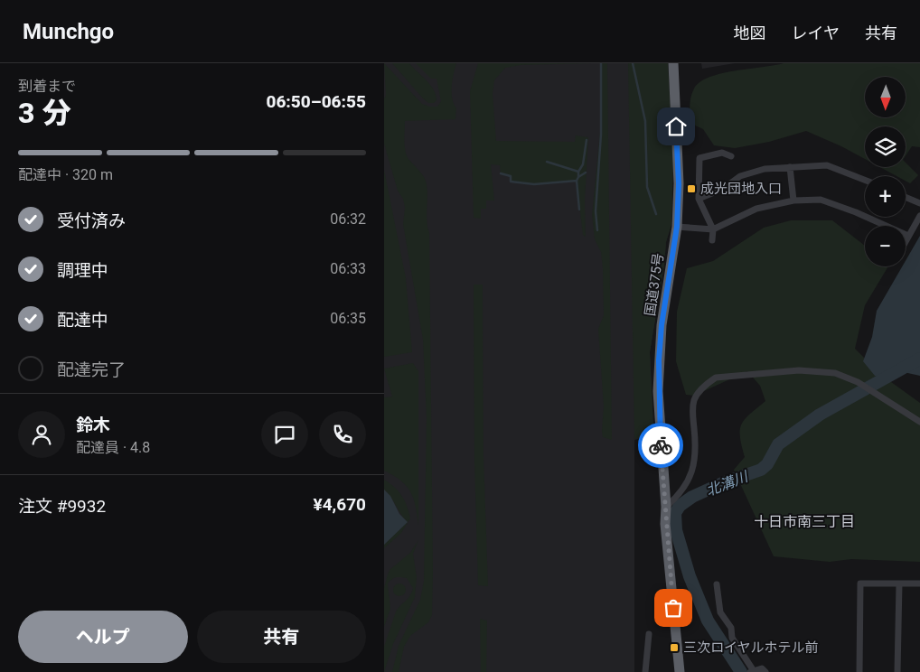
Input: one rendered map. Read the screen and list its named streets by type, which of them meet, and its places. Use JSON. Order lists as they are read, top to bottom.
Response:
{
  "streets": {
    "highway": ["国道375号"]
  },
  "districts": ["十日市南三丁目"],
  "water": ["北溝川"],
  "places": {
    "transit": ["成光団地入口", "三次ロイヤルホテル前"]
  },
  "north": "bottom",
  "page": {
    "header": "Munchgo",
    "nav": ["地図", "レイヤ", "共有"],
    "heading": ["3 分", "到着まで", "06:50–06:55"],
    "panel": [
      "鈴木",
      "配達員 · 4.8",
      "注文 #9932",
      "¥4,670"
    ],
    "map_buttons": ["+", "−"],
    "bar": "配達中 · 320 m",
    "list": [
      ["受付済み", "06:32"],
      ["調理中", "06:33"],
      ["配達中", "06:35"],
      "配達完了"
    ],
    "buttons": ["ヘルプ", "共有"]
  }
}
